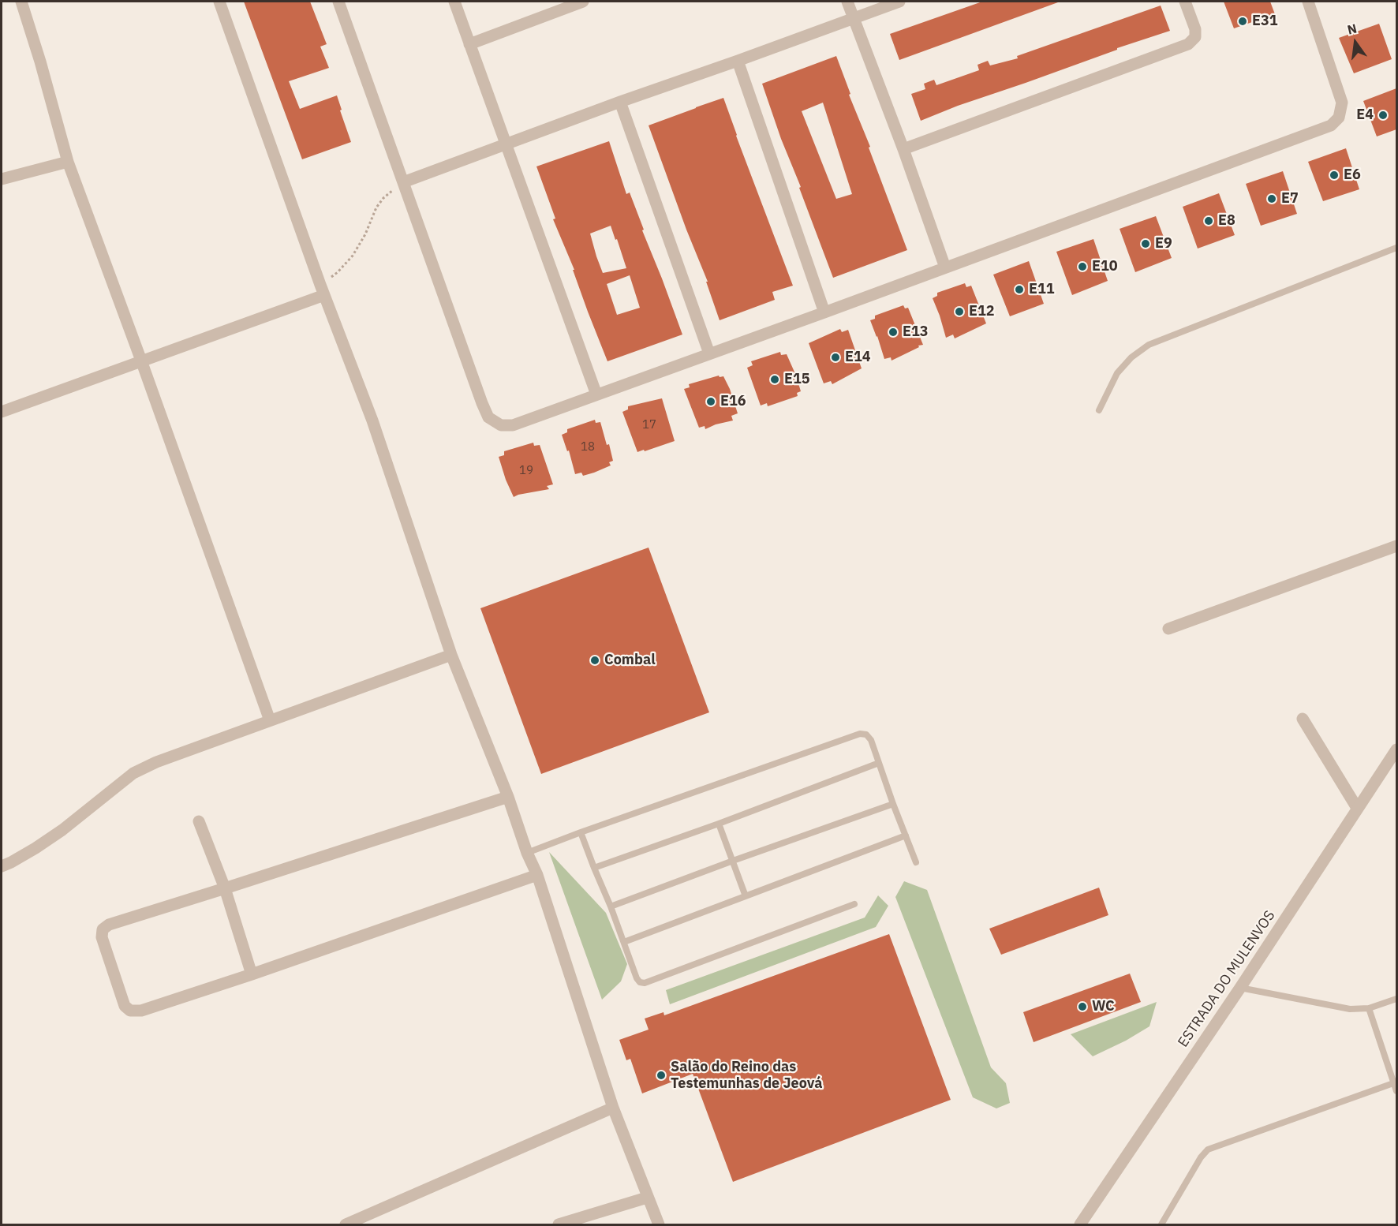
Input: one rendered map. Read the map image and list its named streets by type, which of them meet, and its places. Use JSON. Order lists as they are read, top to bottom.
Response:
{
  "streets": {
    "street": ["ESTRADA DO MULENVOS"]
  },
  "places": [
    "E31",
    "E4",
    "E6",
    "E7",
    "E8",
    "E9",
    "E10",
    "E11",
    "E12",
    "E13",
    "E14",
    "E15",
    "E16",
    "Combal",
    "WC",
    "Salão do Reino das Testemunhas de Jeová"
  ],
  "house_numbers": ["17", "18", "19"],
  "north": "top"
}
